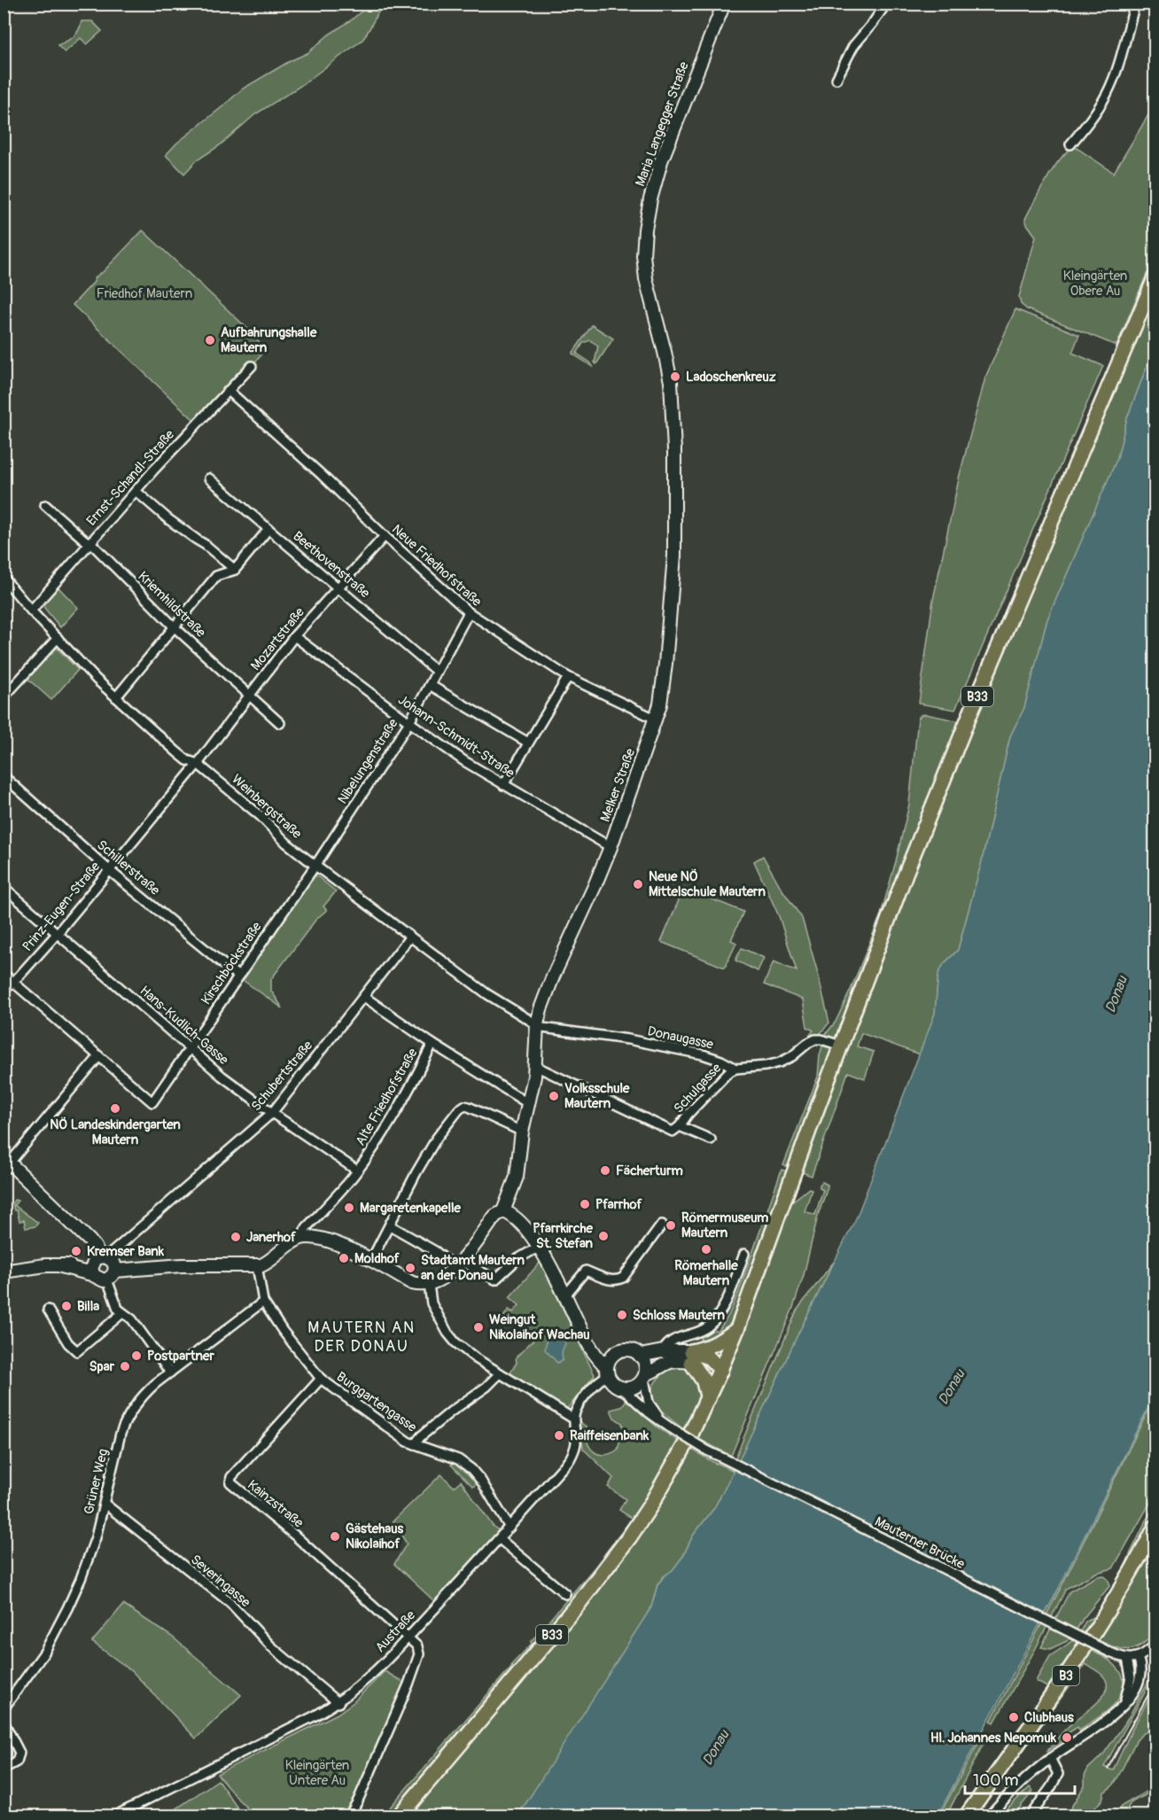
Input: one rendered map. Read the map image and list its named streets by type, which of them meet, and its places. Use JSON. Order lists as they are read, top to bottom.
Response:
{
  "streets": {
    "highway": ["B33"],
    "main road": ["B3"],
    "street": [
      "Maria Langegger Straße",
      "Ernst-Schandl-Straße",
      "Beethovenstraße",
      "Neue Friedhofstraße",
      "Kriemhildstraße",
      "Mozartstraße",
      "Johann-Schmidt-Straße",
      "Nibelungenstraße",
      "Melker Straße",
      "Weinbergstraße",
      "Schillerstraße",
      "Prinz-Eugen-Straße",
      "Kirschböckstraße",
      "Hans-Kudlich-Gasse",
      "Donaugasse",
      "Schubertstraße",
      "Schulgasse",
      "Alte Friedhofstraße",
      "Burggartengasse",
      "Grüner Weg",
      "Kainzstraße",
      "Mauterner Brücke",
      "Severingasse",
      "Austraße"
    ]
  },
  "crossings": [
    ["Maria Langegger Straße", "Melker Straße"],
    ["Ernst-Schandl-Straße", "Neue Friedhofstraße"],
    ["Ernst-Schandl-Straße", "Kriemhildstraße"],
    ["Ernst-Schandl-Straße", "Weinbergstraße"],
    ["Beethovenstraße", "Mozartstraße"],
    ["Beethovenstraße", "Nibelungenstraße"],
    ["Neue Friedhofstraße", "Mozartstraße"],
    ["Neue Friedhofstraße", "Nibelungenstraße"],
    ["Neue Friedhofstraße", "Melker Straße"],
    ["Kriemhildstraße", "Mozartstraße"],
    ["Mozartstraße", "Johann-Schmidt-Straße"],
    ["Mozartstraße", "Weinbergstraße"],
    ["Mozartstraße", "Prinz-Eugen-Straße"],
    ["Johann-Schmidt-Straße", "Nibelungenstraße"],
    ["Johann-Schmidt-Straße", "Melker Straße"],
    ["Nibelungenstraße", "Weinbergstraße"],
    ["Nibelungenstraße", "Kirschböckstraße"],
    ["Melker Straße", "Weinbergstraße"],
    ["Melker Straße", "Donaugasse"],
    ["Melker Straße", "Schulgasse"],
    ["Weinbergstraße", "Prinz-Eugen-Straße"],
    ["Weinbergstraße", "Kirschböckstraße"],
    ["Weinbergstraße", "Donaugasse"],
    ["Weinbergstraße", "Schubertstraße"],
    ["Schillerstraße", "Prinz-Eugen-Straße"],
    ["Schillerstraße", "Kirschböckstraße"],
    ["Prinz-Eugen-Straße", "Hans-Kudlich-Gasse"],
    ["Kirschböckstraße", "Hans-Kudlich-Gasse"],
    ["Hans-Kudlich-Gasse", "Schubertstraße"],
    ["Hans-Kudlich-Gasse", "Alte Friedhofstraße"],
    ["Donaugasse", "Schulgasse"],
    ["Burggartengasse", "Grüner Weg"],
    ["Burggartengasse", "Kainzstraße"],
    ["Burggartengasse", "Austraße"],
    ["Grüner Weg", "Severingasse"],
    ["Kainzstraße", "Austraße"],
    ["Severingasse", "Austraße"]
  ],
  "districts": ["MAUTERN AN DER DONAU"],
  "water": ["Donau"],
  "parks": ["Kleingärten Obere Au", "Friedhof Mautern", "Kleingärten Untere Au"],
  "places": [
    "Aufbahrungshalle Mautern",
    "Ladoschenkreuz",
    "Neue NÖ Mittelschule Mautern",
    "Volksschule Mautern",
    "NÖ Landeskindergarten Mautern",
    "Fächerturm",
    "Pfarrhof",
    "Margaretenkapelle",
    "Römermuseum Mautern",
    "Pfarrkirche St. Stefan",
    "Janerhof",
    "Römerhalle Mautern",
    "Kremser Bank",
    "Moldhof",
    "Stadtamt Mautern an der Donau",
    "Billa",
    "Schloss Mautern",
    "Weingut Nikolaihof Wachau",
    "Postpartner",
    "Spar",
    "Raiffeisenbank",
    "Gästehaus Nikolaihof",
    "Clubhaus",
    "Hl. Johannes Nepomuk"
  ],
  "scale_bar": "100 m"
}
